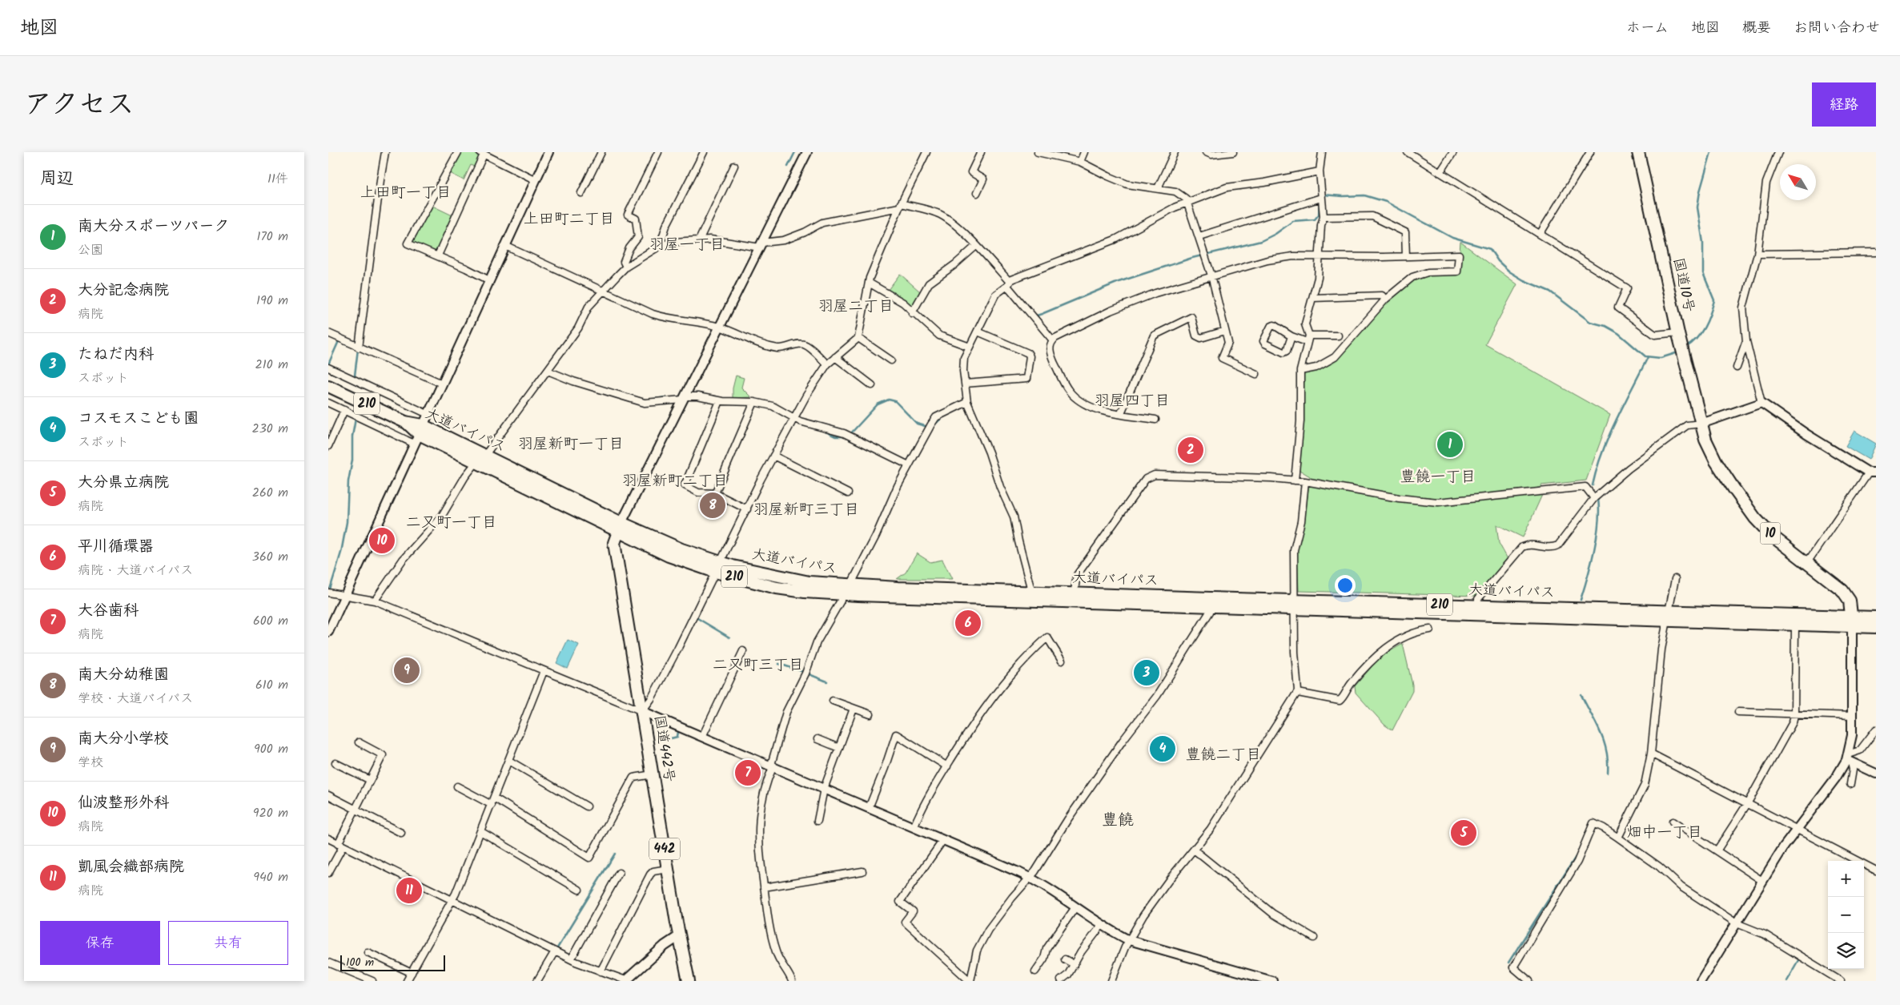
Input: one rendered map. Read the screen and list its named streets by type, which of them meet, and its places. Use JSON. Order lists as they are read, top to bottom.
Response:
{
  "streets": {
    "highway": [
      "国道10号",
      "210",
      "大道バイパス",
      "10",
      "国道442号",
      "442"
    ]
  },
  "crossings": [
    ["国道10号", "大道バイパス"],
    ["大道バイパス", "国道442号"]
  ],
  "districts": [
    "上田町一丁目",
    "上田町二丁目",
    "羽屋一丁目",
    "羽屋二丁目",
    "羽屋四丁目",
    "羽屋新町一丁目",
    "豊饒一丁目",
    "羽屋新町二丁目",
    "羽屋新町三丁目",
    "二又町一丁目",
    "二又町三丁目",
    "豊饒二丁目",
    "豊饒",
    "畑中一丁目"
  ],
  "scale_bar": "100 m",
  "north": "top left",
  "page": {
    "header": "地図",
    "nav": [
      "ホーム",
      "地図",
      "概要",
      "お問い合わせ"
    ],
    "title": "アクセス",
    "buttons": [
      "経路",
      ["保存", "共有"]
    ],
    "heading": ["周辺", "11件"],
    "list": [
      {
        "mark": "1",
        "name": "南大分スポーツパーク",
        "note": "公園",
        "value": "170 m"
      },
      {
        "mark": "2",
        "name": "大分記念病院",
        "note": "病院",
        "value": "190 m"
      },
      {
        "mark": "3",
        "name": "たねだ内科",
        "note": "スポット",
        "value": "210 m"
      },
      {
        "mark": "4",
        "name": "コスモスこども園",
        "note": "スポット",
        "value": "230 m"
      },
      {
        "mark": "5",
        "name": "大分県立病院",
        "note": "病院",
        "value": "260 m"
      },
      {
        "mark": "6",
        "name": "平川循環器",
        "note": "病院 · 大道バイパス",
        "value": "360 m"
      },
      {
        "mark": "7",
        "name": "大谷歯科",
        "note": "病院",
        "value": "600 m"
      },
      {
        "mark": "8",
        "name": "南大分幼稚園",
        "note": "学校 · 大道バイパス",
        "value": "610 m"
      },
      {
        "mark": "9",
        "name": "南大分小学校",
        "note": "学校",
        "value": "900 m"
      },
      {
        "mark": "10",
        "name": "仙波整形外科",
        "note": "病院",
        "value": "920 m"
      },
      {
        "mark": "11",
        "name": "凱風会織部病院",
        "note": "病院",
        "value": "940 m"
      }
    ],
    "pins": [
      "1",
      "2",
      "8",
      "10",
      "6",
      "9",
      "3",
      "4",
      "7",
      "5",
      "11"
    ],
    "map_buttons": ["+", "−"],
    "scale": "100 m"
  }
}
